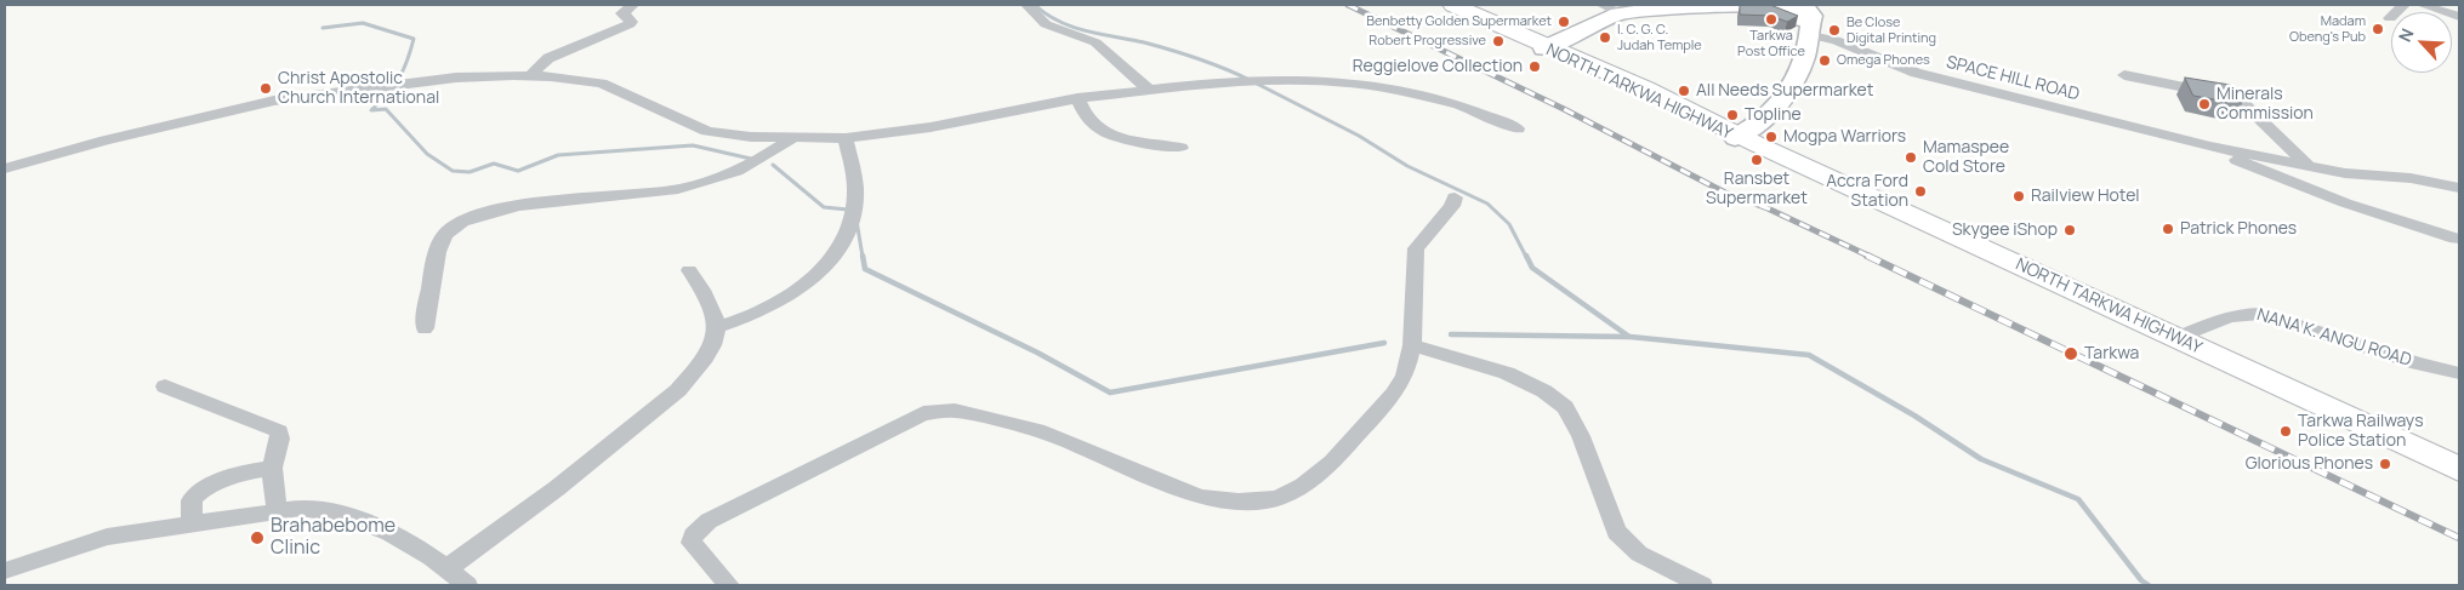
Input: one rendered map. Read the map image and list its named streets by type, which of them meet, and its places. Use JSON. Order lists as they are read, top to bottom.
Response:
{
  "streets": {
    "main road": ["NORTH TARKWA HIGHWAY"],
    "street": ["SPACE HILL ROAD", "NANA K. ANGU ROAD"]
  },
  "crossings": [
    ["NORTH TARKWA HIGHWAY", "NANA K. ANGU ROAD"]
  ],
  "places": [
    "Tarkwa Post Office",
    "Benbetty Golden Supermarket",
    "Madam Obeng's Pub",
    "Be Close Digital Printing",
    "I. C. G. C. Judah Temple",
    "Robert Progressive",
    "Omega Phones",
    "Reggielove Collection",
    "Christ Apostolic Church International",
    "All Needs Supermarket",
    "Minerals Commission",
    "Topline",
    "Mogpa Warriors",
    "Mamaspee Cold Store",
    "Ransbet Supermarket",
    "Accra Ford Station",
    "Railview Hotel",
    "Patrick Phones",
    "Skygee iShop",
    "Tarkwa",
    "Tarkwa Railways Police Station",
    "Glorious Phones",
    "Brahabebome Clinic"
  ],
  "north": "top left"
}
